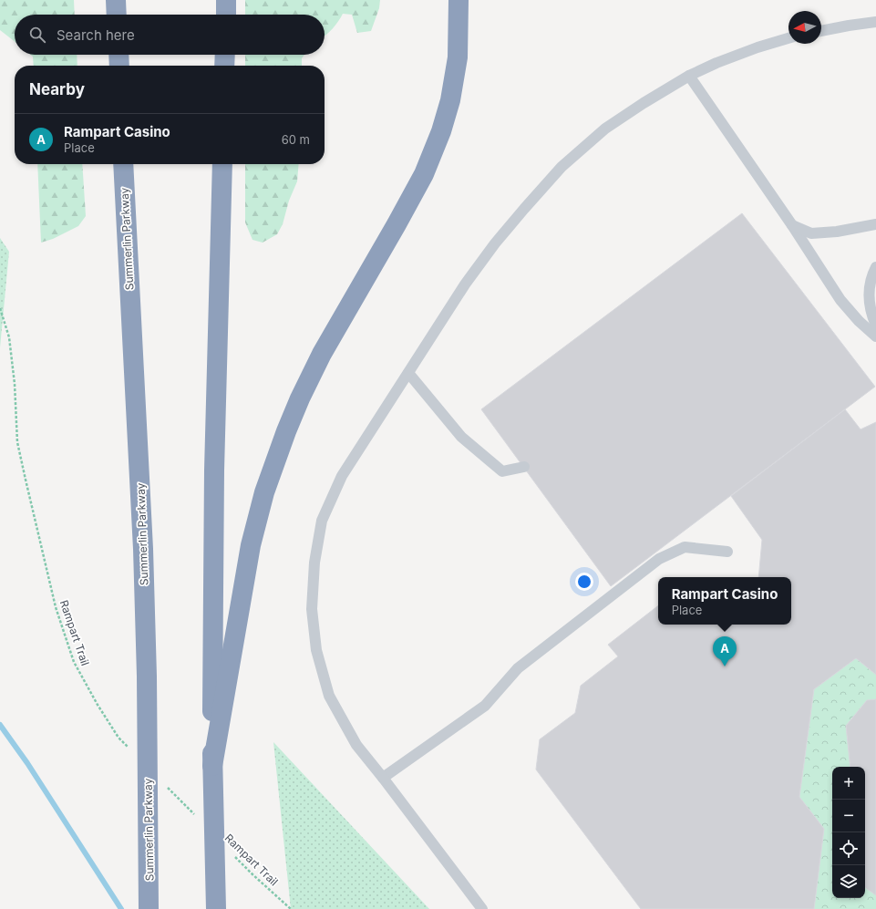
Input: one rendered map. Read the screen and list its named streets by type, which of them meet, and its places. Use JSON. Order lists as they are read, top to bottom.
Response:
{
  "streets": {
    "highway": ["Summerlin Parkway"],
    "path": ["Rampart Trail"]
  },
  "north": "left",
  "page": {
    "search": "Search here",
    "heading": "Nearby",
    "list": [
      {
        "mark": "A",
        "name": "Rampart Casino",
        "note": "Place",
        "value": "60 m"
      }
    ],
    "popup": ["Rampart Casino", "Place"],
    "pins": "A",
    "map_buttons": ["+", "−"]
  }
}
